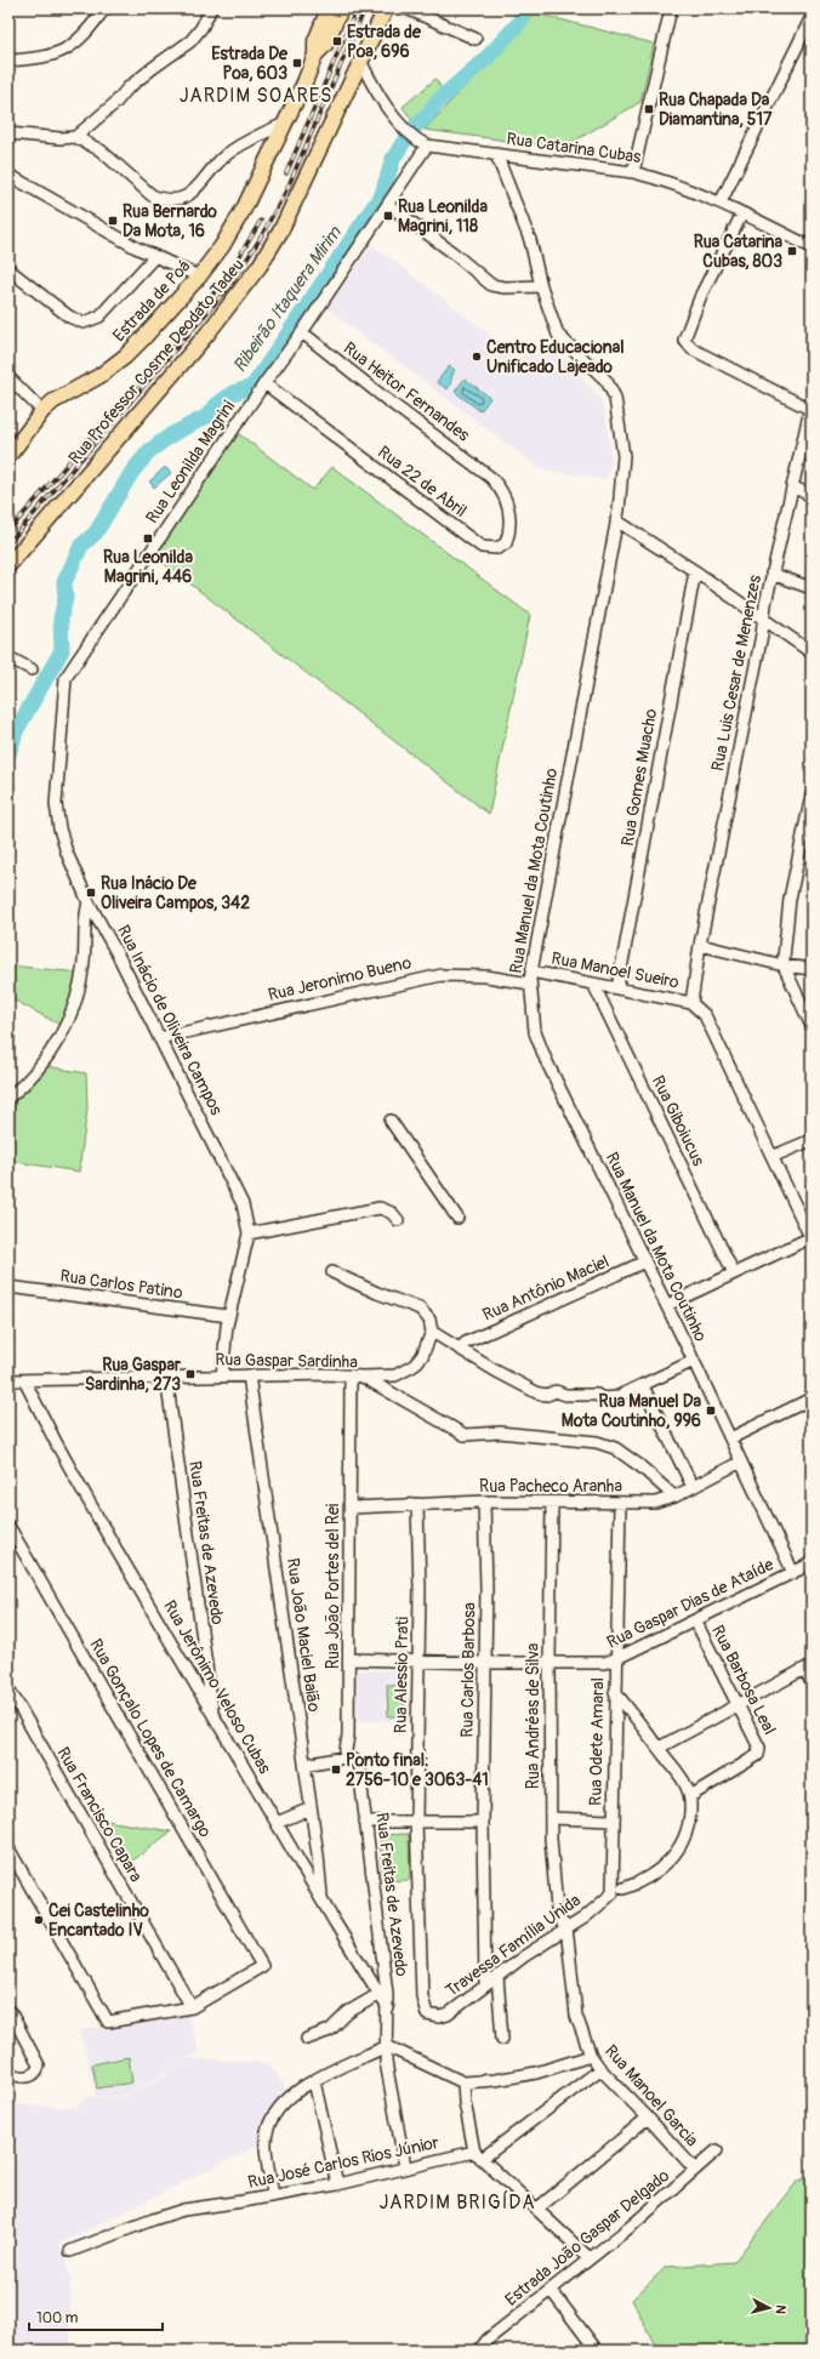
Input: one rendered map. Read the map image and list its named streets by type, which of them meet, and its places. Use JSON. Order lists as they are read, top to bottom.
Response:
{
  "streets": {
    "main road": ["Estrada de Poá", "Rua Professor Cosme Deodato Tadeu"],
    "street": [
      "Rua Catarina Cubas",
      "Rua Heitor Fernandes",
      "Rua Leonilda Magrini",
      "Rua 22 de Abril",
      "Rua Luis Cesar de Menenzes",
      "Rua Gomes Muacho",
      "Rua Manuel da Mota Coutinho",
      "Rua Manoel Sueiro",
      "Rua Jeronimo Bueno",
      "Rua Inácio de Oliveira Campos",
      "Rua Giboiucus",
      "Rua Carlos Patino",
      "Rua Antônio Maciel",
      "Rua Gaspar Sardinha",
      "Rua Pacheco Aranha",
      "Rua Freitas de Azevedo",
      "Rua João Portes del Rei",
      "Rua Gaspar Dias de Ataíde",
      "Rua João Maciel Baião",
      "Rua Carlos Barbosa",
      "Rua Alessio Prati",
      "Rua Barbosa Leal",
      "Rua Jerônimo Veloso Cubas",
      "Rua Andréas de Silva",
      "Rua Gonçalo Lopes de Camargo",
      "Rua Odete Amaral",
      "Rua Francisco Capara",
      "Travessa Família Unida",
      "Rua Manoel Garcia",
      "Rua José Carlos Rios Júnior",
      "Estrada João Gaspar Delgado"
    ]
  },
  "crossings": [
    ["Rua Catarina Cubas", "Rua Leonilda Magrini"],
    ["Rua Catarina Cubas", "Rua Manuel da Mota Coutinho"],
    ["Rua Heitor Fernandes", "Rua Leonilda Magrini"],
    ["Rua Heitor Fernandes", "Rua 22 de Abril"],
    ["Rua Leonilda Magrini", "Rua 22 de Abril"],
    ["Rua Leonilda Magrini", "Rua Inácio de Oliveira Campos"],
    ["Rua Luis Cesar de Menenzes", "Rua Manoel Sueiro"],
    ["Rua Gomes Muacho", "Rua Manoel Sueiro"],
    ["Rua Manuel da Mota Coutinho", "Rua Manoel Sueiro"],
    ["Rua Manuel da Mota Coutinho", "Rua Jeronimo Bueno"],
    ["Rua Manuel da Mota Coutinho", "Rua Antônio Maciel"],
    ["Rua Manuel da Mota Coutinho", "Rua Pacheco Aranha"],
    ["Rua Manuel da Mota Coutinho", "Rua Gaspar Dias de Ataíde"],
    ["Rua Manoel Sueiro", "Rua Giboiucus"],
    ["Rua Jeronimo Bueno", "Rua Inácio de Oliveira Campos"],
    ["Rua Inácio de Oliveira Campos", "Rua Carlos Patino"],
    ["Rua Inácio de Oliveira Campos", "Rua Gaspar Sardinha"],
    ["Rua Gaspar Sardinha", "Rua Pacheco Aranha"],
    ["Rua Gaspar Sardinha", "Rua Freitas de Azevedo"],
    ["Rua Gaspar Sardinha", "Rua João Portes del Rei"],
    ["Rua Gaspar Sardinha", "Rua João Maciel Baião"],
    ["Rua Gaspar Sardinha", "Rua Jerônimo Veloso Cubas"],
    ["Rua Pacheco Aranha", "Rua João Portes del Rei"],
    ["Rua Pacheco Aranha", "Rua Carlos Barbosa"],
    ["Rua Pacheco Aranha", "Rua Alessio Prati"],
    ["Rua Pacheco Aranha", "Rua Andréas de Silva"],
    ["Rua Pacheco Aranha", "Rua Odete Amaral"],
    ["Rua Freitas de Azevedo", "Rua João Portes del Rei"],
    ["Rua Freitas de Azevedo", "Rua Jerônimo Veloso Cubas"],
    ["Rua Freitas de Azevedo", "Rua José Carlos Rios Júnior"],
    ["Rua João Portes del Rei", "Rua Gaspar Dias de Ataíde"],
    ["Rua Gaspar Dias de Ataíde", "Rua Carlos Barbosa"],
    ["Rua Gaspar Dias de Ataíde", "Rua Alessio Prati"],
    ["Rua Gaspar Dias de Ataíde", "Rua Barbosa Leal"],
    ["Rua Gaspar Dias de Ataíde", "Rua Andréas de Silva"],
    ["Rua Gaspar Dias de Ataíde", "Rua Odete Amaral"],
    ["Rua João Maciel Baião", "Rua Jerônimo Veloso Cubas"],
    ["Rua Carlos Barbosa", "Travessa Família Unida"],
    ["Rua Alessio Prati", "Travessa Família Unida"],
    ["Rua Andréas de Silva", "Travessa Família Unida"],
    ["Rua Andréas de Silva", "Rua Manoel Garcia"],
    ["Rua Gonçalo Lopes de Camargo", "Rua Francisco Capara"],
    ["Rua Odete Amaral", "Travessa Família Unida"],
    ["Travessa Família Unida", "Rua Manoel Garcia"],
    ["Rua Manoel Garcia", "Estrada João Gaspar Delgado"]
  ],
  "districts": ["JARDIM SOARES", "JARDIM BRIGÍDA"],
  "water": ["Ribeirão Itaquera Mirim"],
  "places": {
    "transit": [
      "Estrada de Poa, 696",
      "Estrada De Poa, 603",
      "Rua Chapada Da Diamantina, 517",
      "Rua Leonilda Magrini, 118",
      "Rua Bernardo Da Mota, 16",
      "Rua Catarina Cubas, 803",
      "Rua Leonilda Magrini, 446",
      "Rua Inácio De Oliveira Campos, 342",
      "Rua Gaspar Sardinha, 273",
      "Rua Manuel Da Mota Coutinho, 996",
      "Ponto final: 2756-10 e 3063-41"
    ],
    "other": ["Centro Educacional Unificado Lajeado", "Cei Castelinho Encantado IV"]
  },
  "scale_bar": "100 m",
  "north": "right"
}
